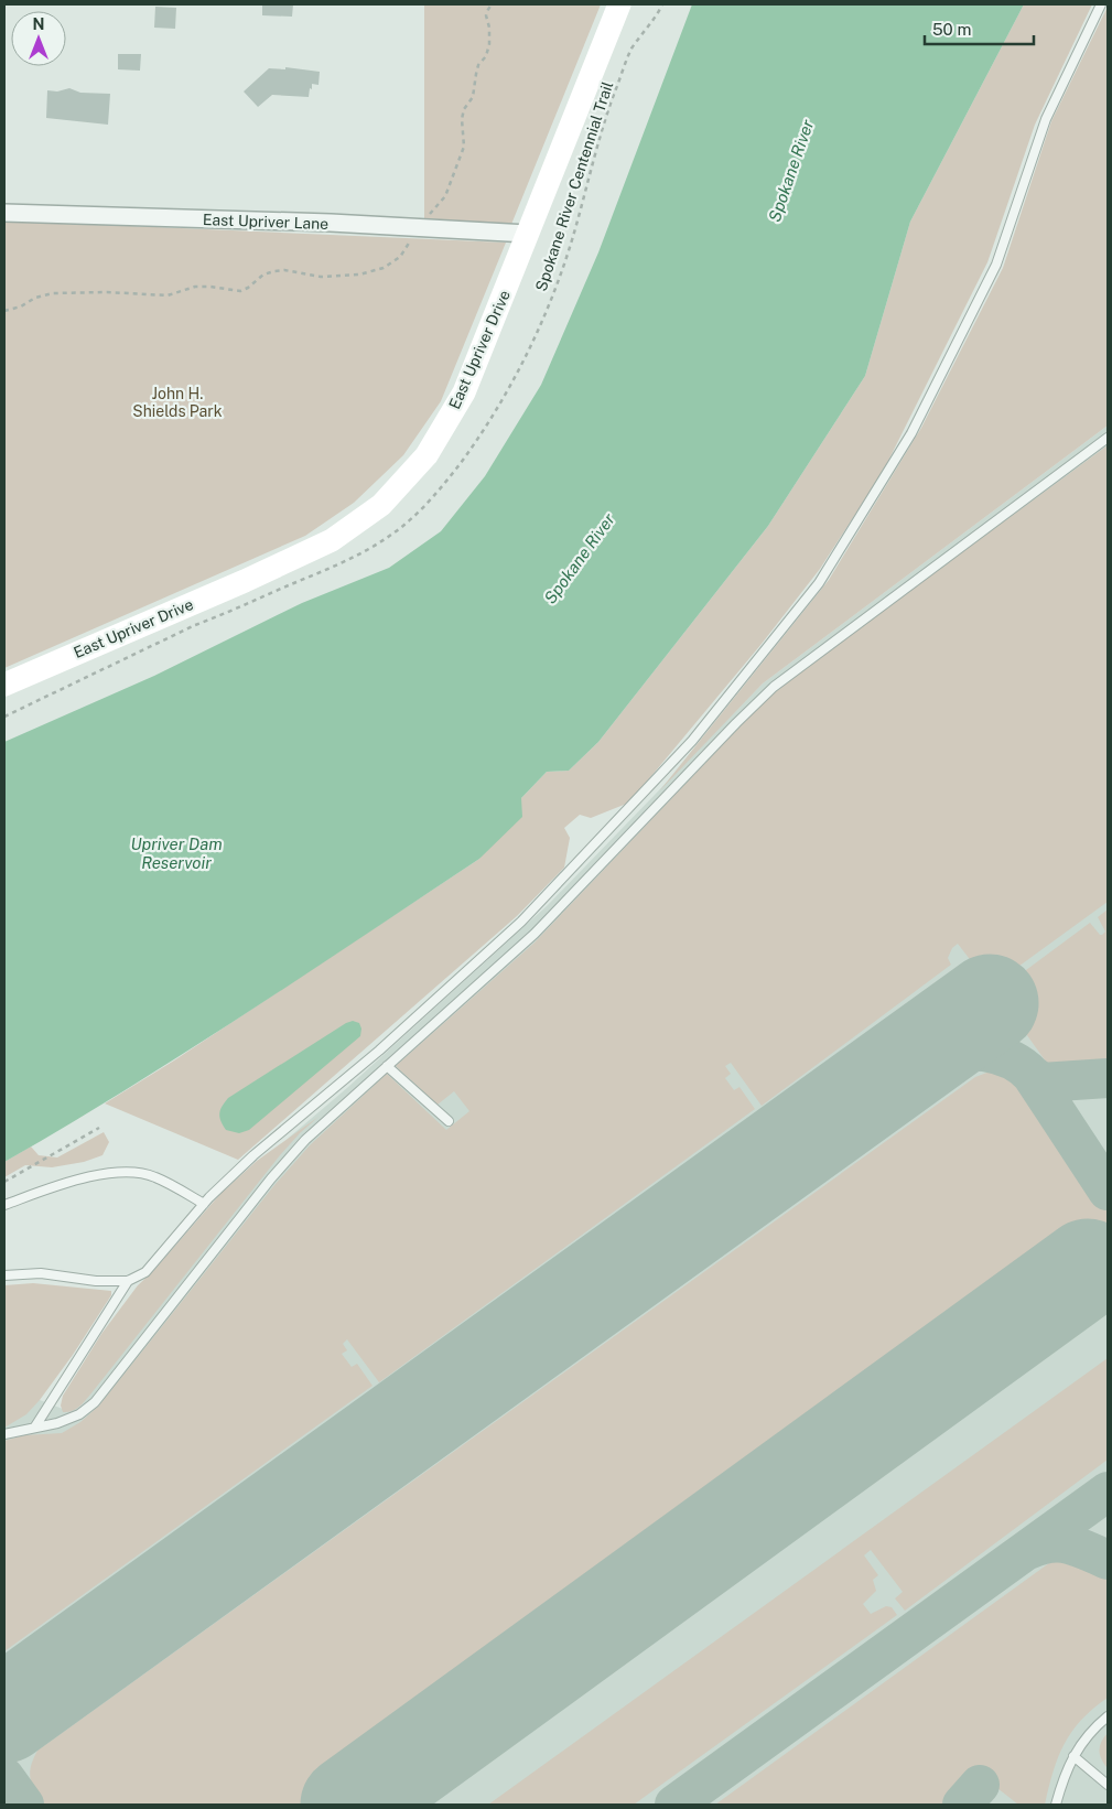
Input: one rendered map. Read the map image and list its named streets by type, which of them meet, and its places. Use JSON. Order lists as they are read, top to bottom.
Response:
{
  "streets": {
    "main road": ["East Upriver Drive"],
    "street": ["East Upriver Lane"],
    "path": ["Spokane River Centennial Trail"]
  },
  "crossings": [
    ["East Upriver Lane", "East Upriver Drive"]
  ],
  "water": ["Spokane River", "Upriver Dam Reservoir"],
  "parks": ["John H. Shields Park"],
  "scale_bar": "50 m",
  "north": "top"
}
